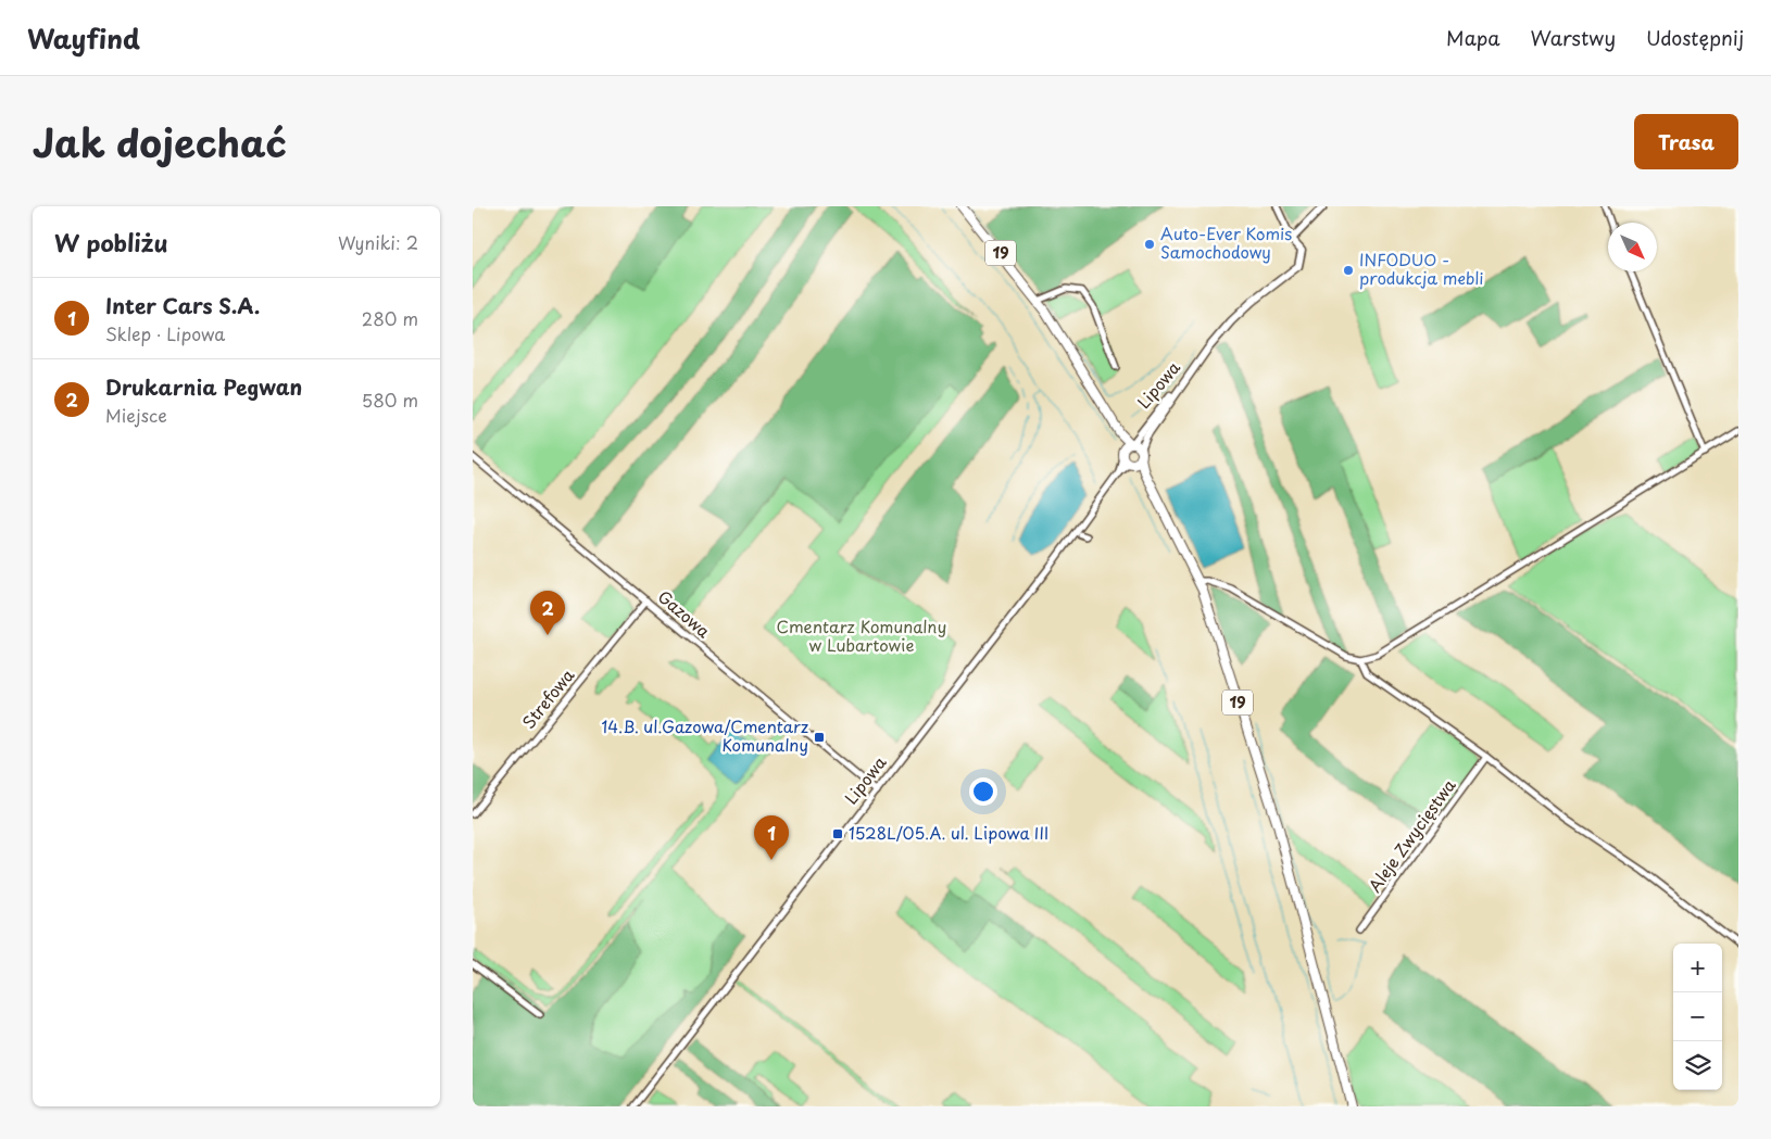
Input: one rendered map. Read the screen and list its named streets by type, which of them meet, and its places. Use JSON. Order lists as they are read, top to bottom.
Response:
{
  "streets": {
    "highway": ["19"],
    "main road": ["Lipowa"],
    "street": ["Gazowa", "Strefowa", "Aleje Zwycięstwa"]
  },
  "crossings": [
    ["19", "Lipowa"],
    ["Lipowa", "Gazowa"],
    ["Gazowa", "Strefowa"]
  ],
  "parks": ["Cmentarz Komunalny w Lubartowie"],
  "places": {
    "other": ["Auto-Ever Komis Samochodowy", "INFODUO - produkcja mebli"],
    "transit": ["14.B. ul.Gazowa/Cmentarz Komunalny", "1528L/05.A. ul. Lipowa III"]
  },
  "north": "bottom right",
  "page": {
    "header": "Wayfind",
    "nav": ["Mapa", "Warstwy", "Udostępnij"],
    "title": "Jak dojechać",
    "buttons": "Trasa",
    "heading": ["W pobliżu", "Wyniki: 2"],
    "list": [
      {
        "mark": "1",
        "name": "Inter Cars S.A.",
        "note": "Sklep · Lipowa",
        "value": "280 m"
      },
      {
        "mark": "2",
        "name": "Drukarnia Pegwan",
        "note": "Miejsce",
        "value": "580 m"
      }
    ],
    "pins": ["2", "1"],
    "map_buttons": ["+", "−"]
  }
}
